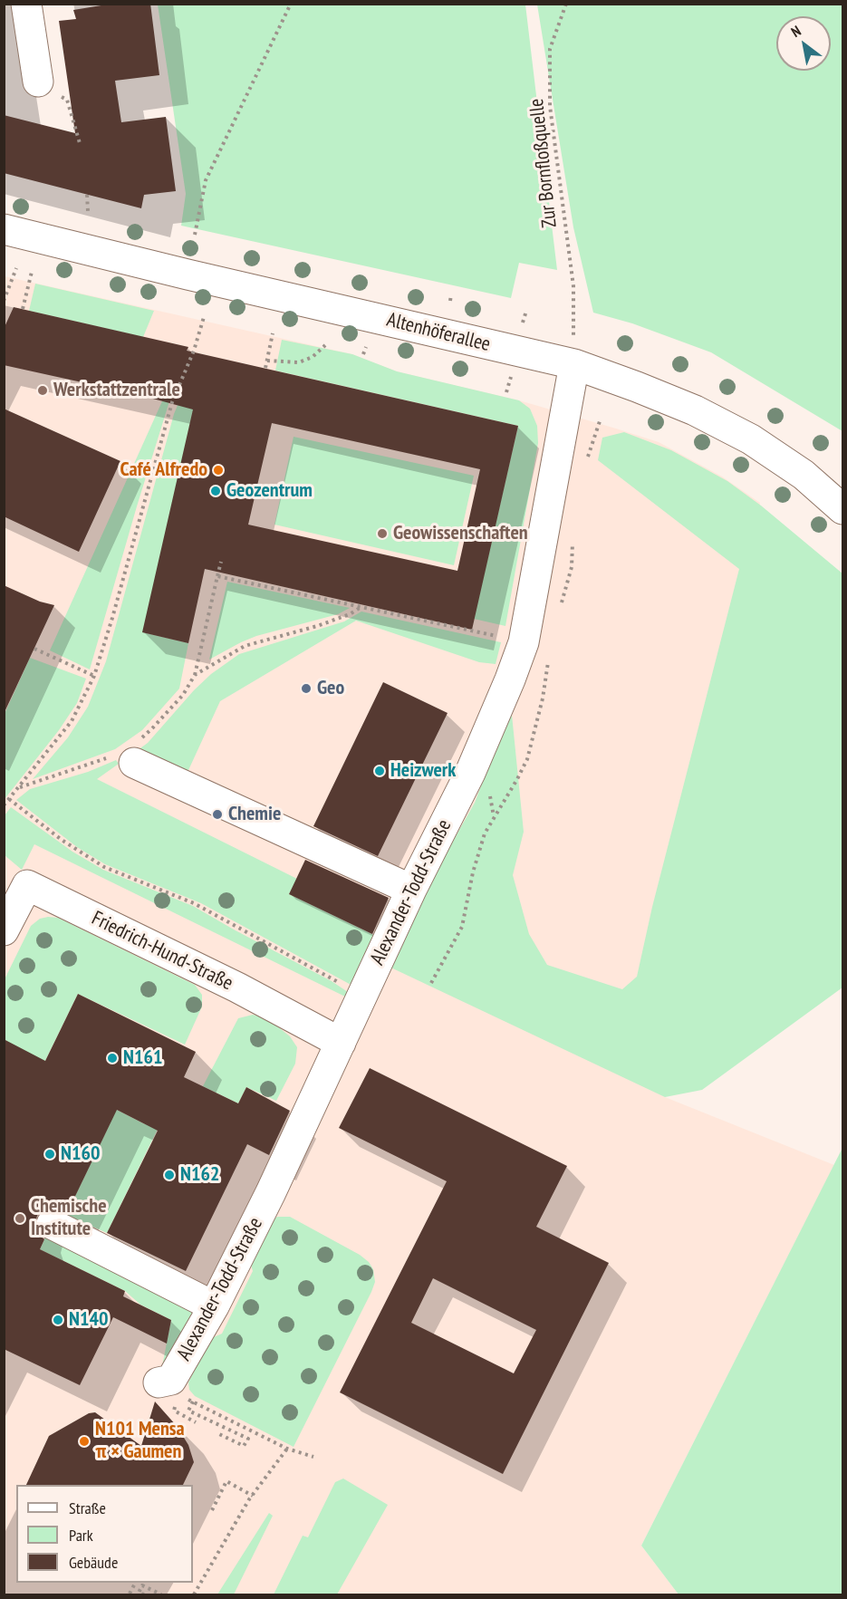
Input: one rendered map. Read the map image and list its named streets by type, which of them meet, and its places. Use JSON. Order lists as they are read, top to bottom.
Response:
{
  "streets": {
    "street": ["Altenhöferallee", "Alexander-Todd-Straße", "Friedrich-Hund-Straße"],
    "path": ["Zur Bornfloßquelle"]
  },
  "crossings": [
    ["Altenhöferallee", "Alexander-Todd-Straße"],
    ["Alexander-Todd-Straße", "Friedrich-Hund-Straße"]
  ],
  "places": [
    "Werkstattzentrale",
    "Café Alfredo",
    "Geozentrum",
    "Geowissenschaften",
    "Geo",
    "Heizwerk",
    "Chemie",
    "N161",
    "N160",
    "N162",
    "Chemische Institute",
    "N140",
    "N101 Mensa π × Gaumen"
  ],
  "legend": ["Straße", "Park", "Gebäude"],
  "north": "top left"
}
